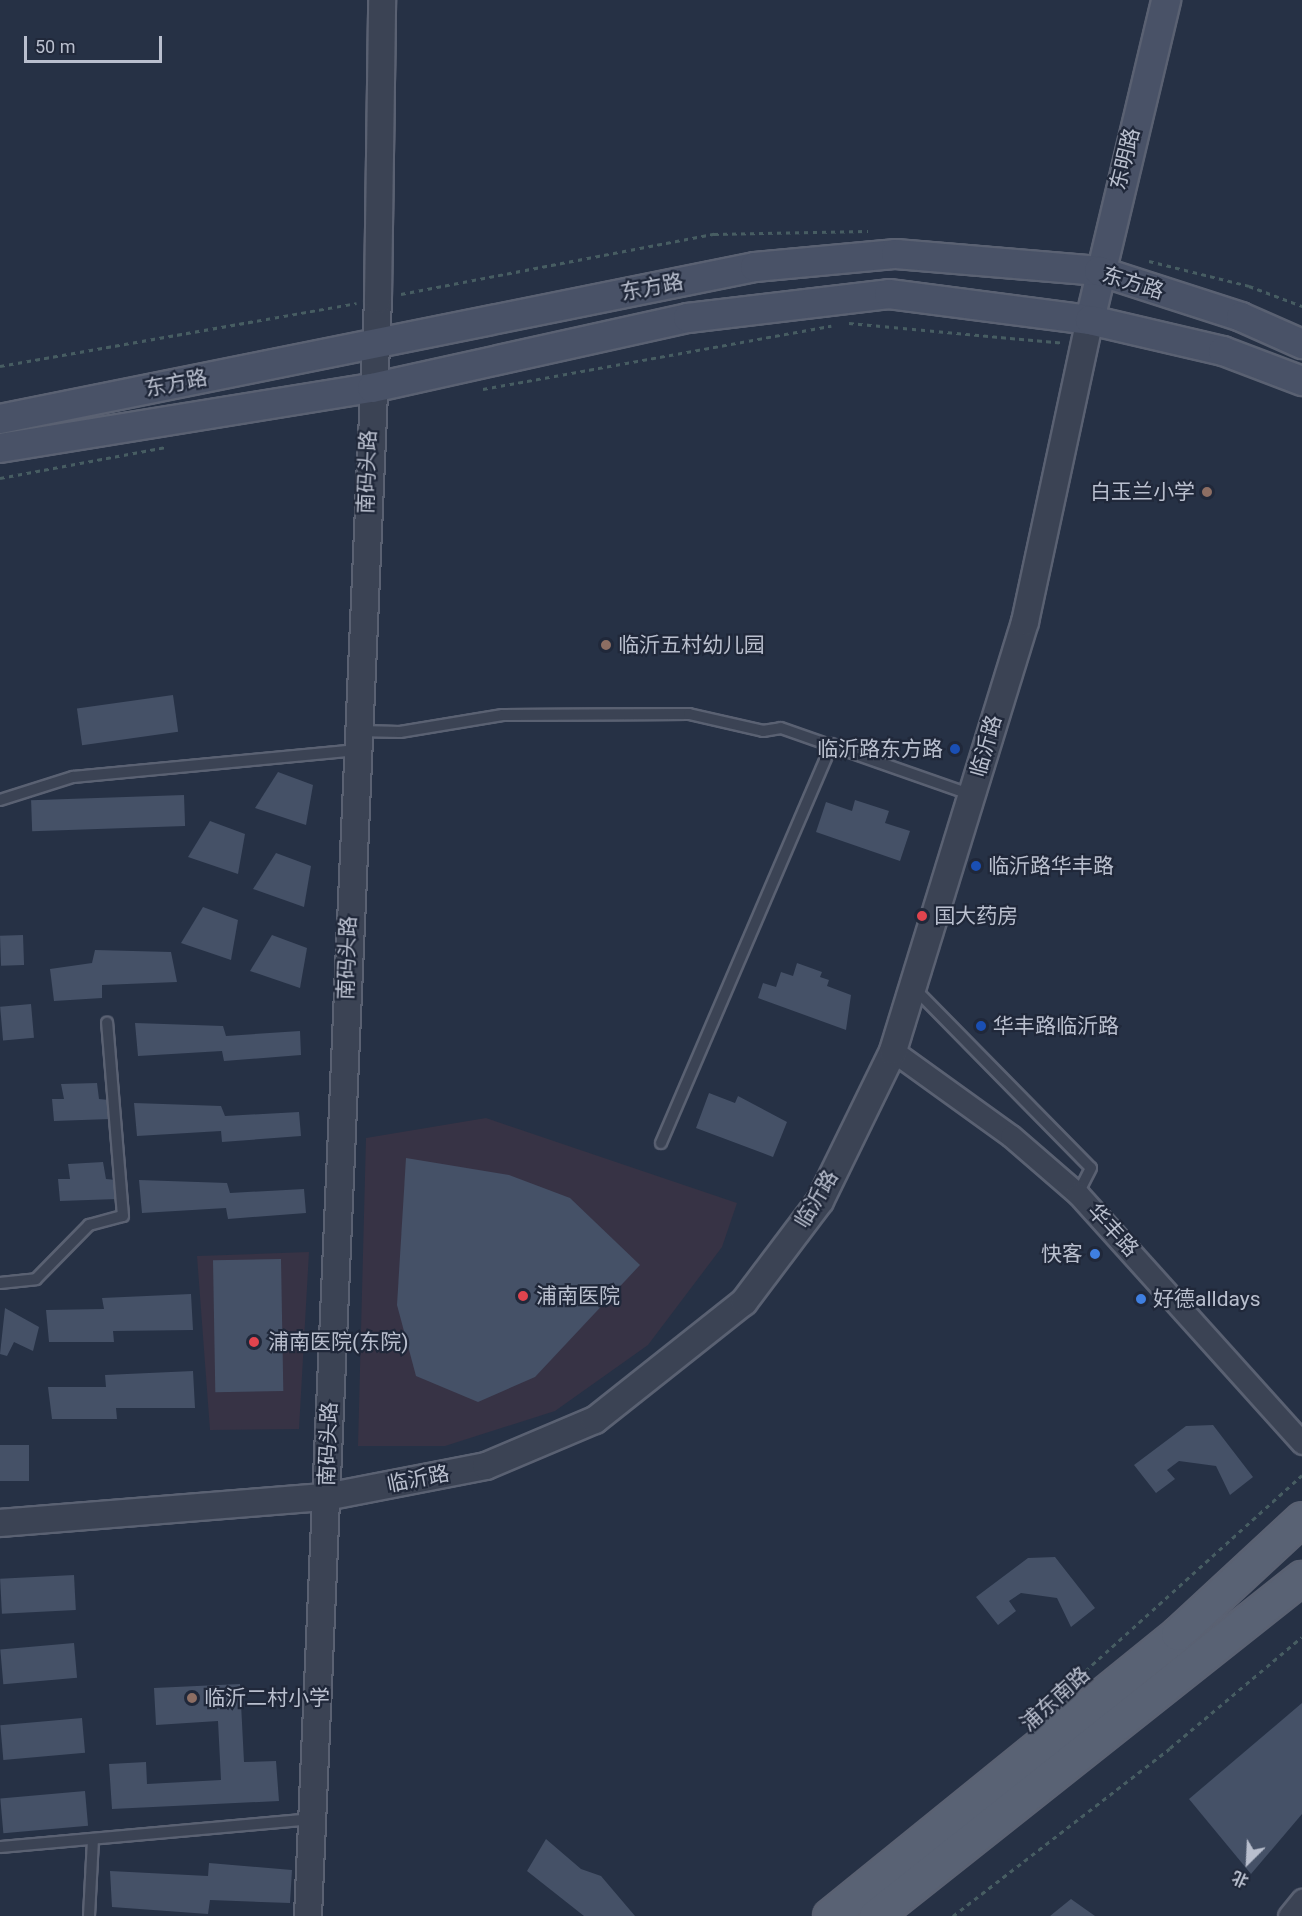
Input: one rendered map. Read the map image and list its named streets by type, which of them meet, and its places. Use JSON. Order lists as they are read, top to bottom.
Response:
{
  "streets": {
    "main road": ["东明路", "东方路", "浦东南路"],
    "street": ["南码头路", "临沂路", "华丰路"]
  },
  "crossings": [
    ["东明路", "东方路"],
    ["东明路", "临沂路"],
    ["东方路", "南码头路"],
    ["东方路", "临沂路"],
    ["南码头路", "临沂路"],
    ["临沂路", "华丰路"]
  ],
  "places": [
    "白玉兰小学",
    "临沂五村幼儿园",
    "临沂路东方路",
    "临沂路华丰路",
    "国大药房",
    "华丰路临沂路",
    "快客",
    "浦南医院",
    "好德alldays",
    "浦南医院(东院)",
    "临沂二村小学"
  ],
  "scale_bar": "50 m",
  "north": "bottom left"
}
